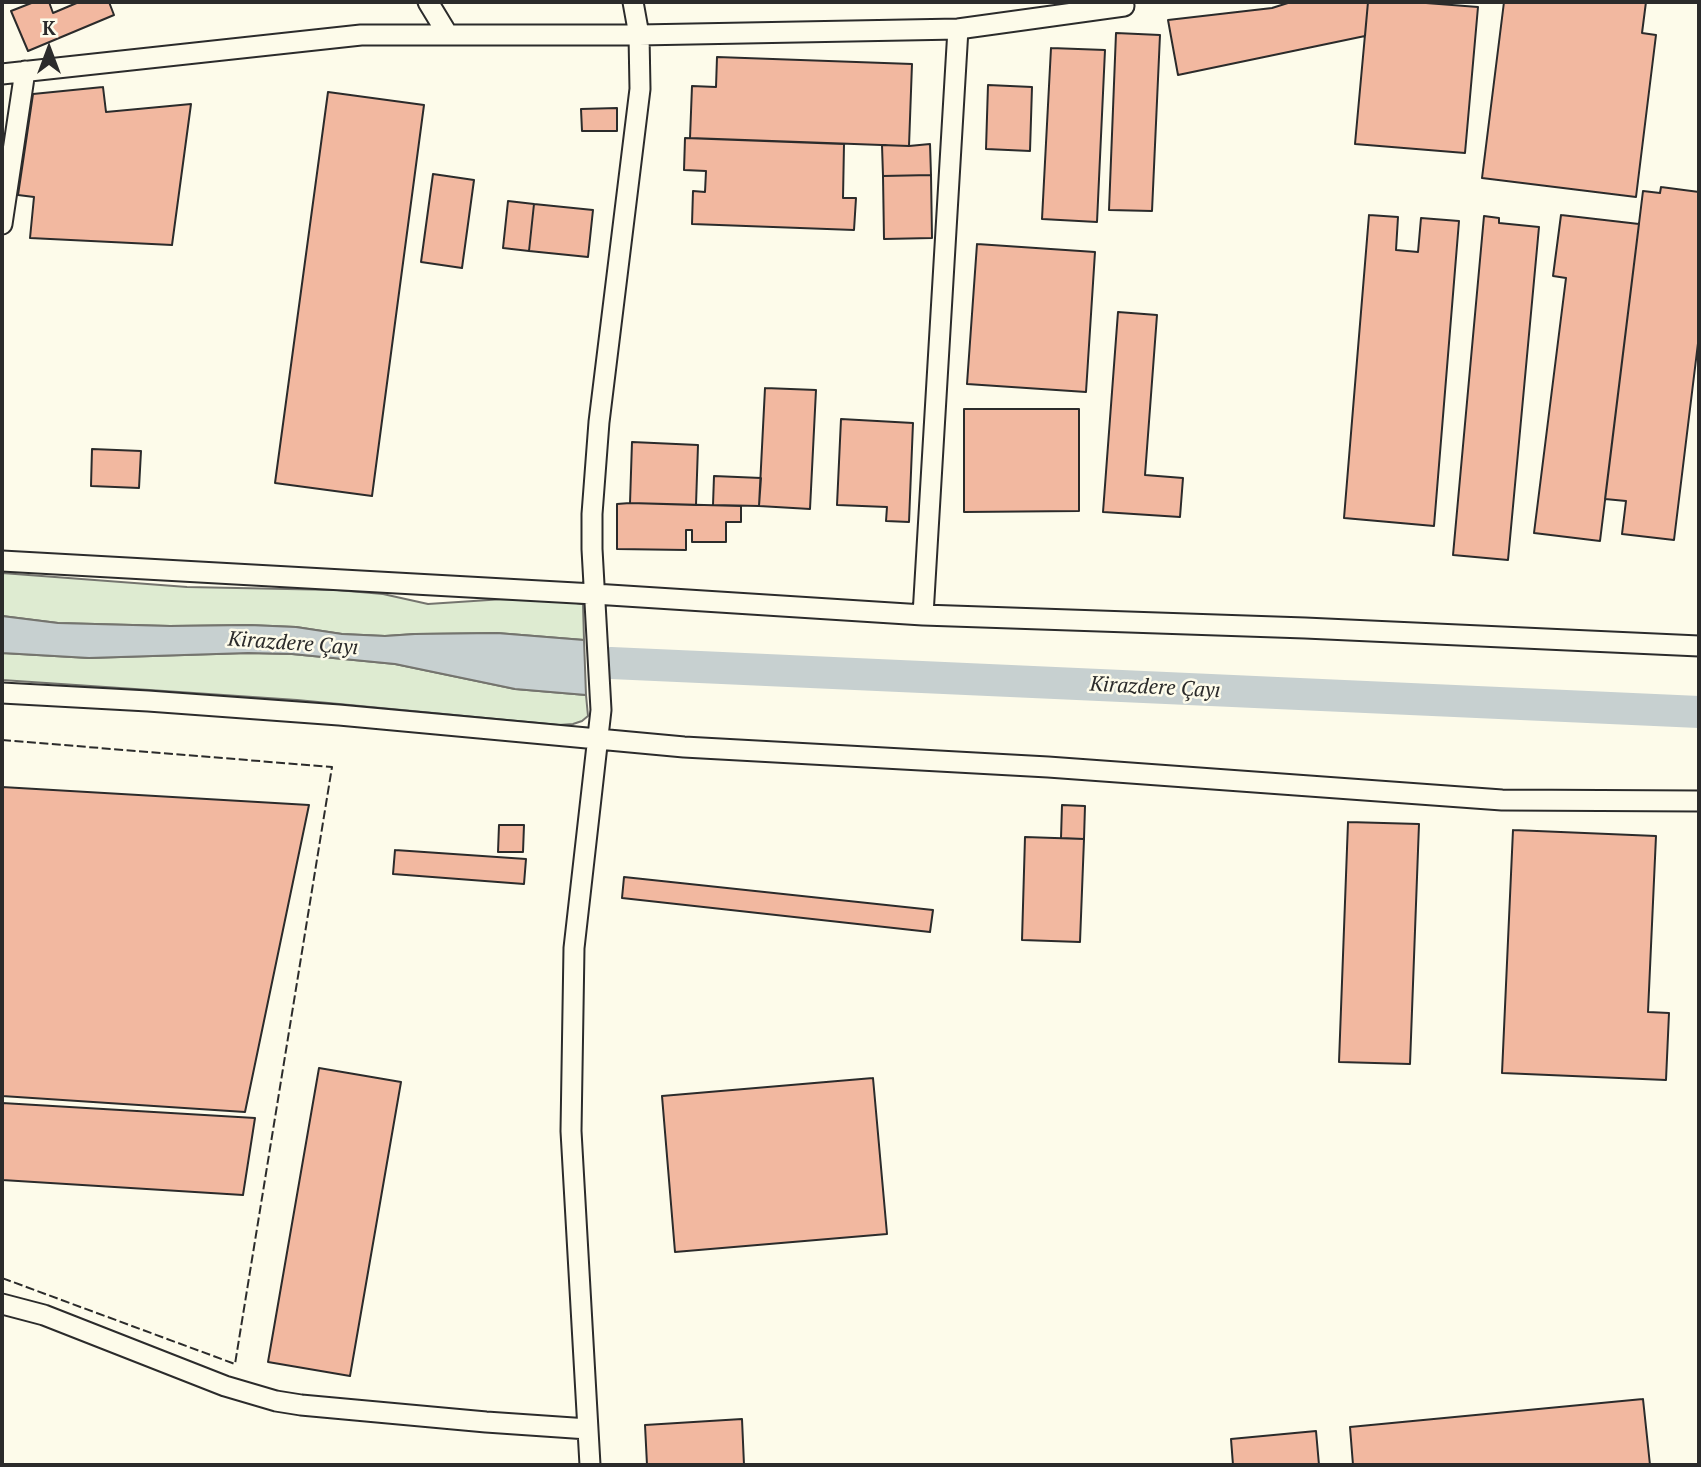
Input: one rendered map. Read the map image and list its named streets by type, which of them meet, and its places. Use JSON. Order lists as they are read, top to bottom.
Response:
{
  "water": ["Kirazdere Çayı"],
  "north": "top"
}
